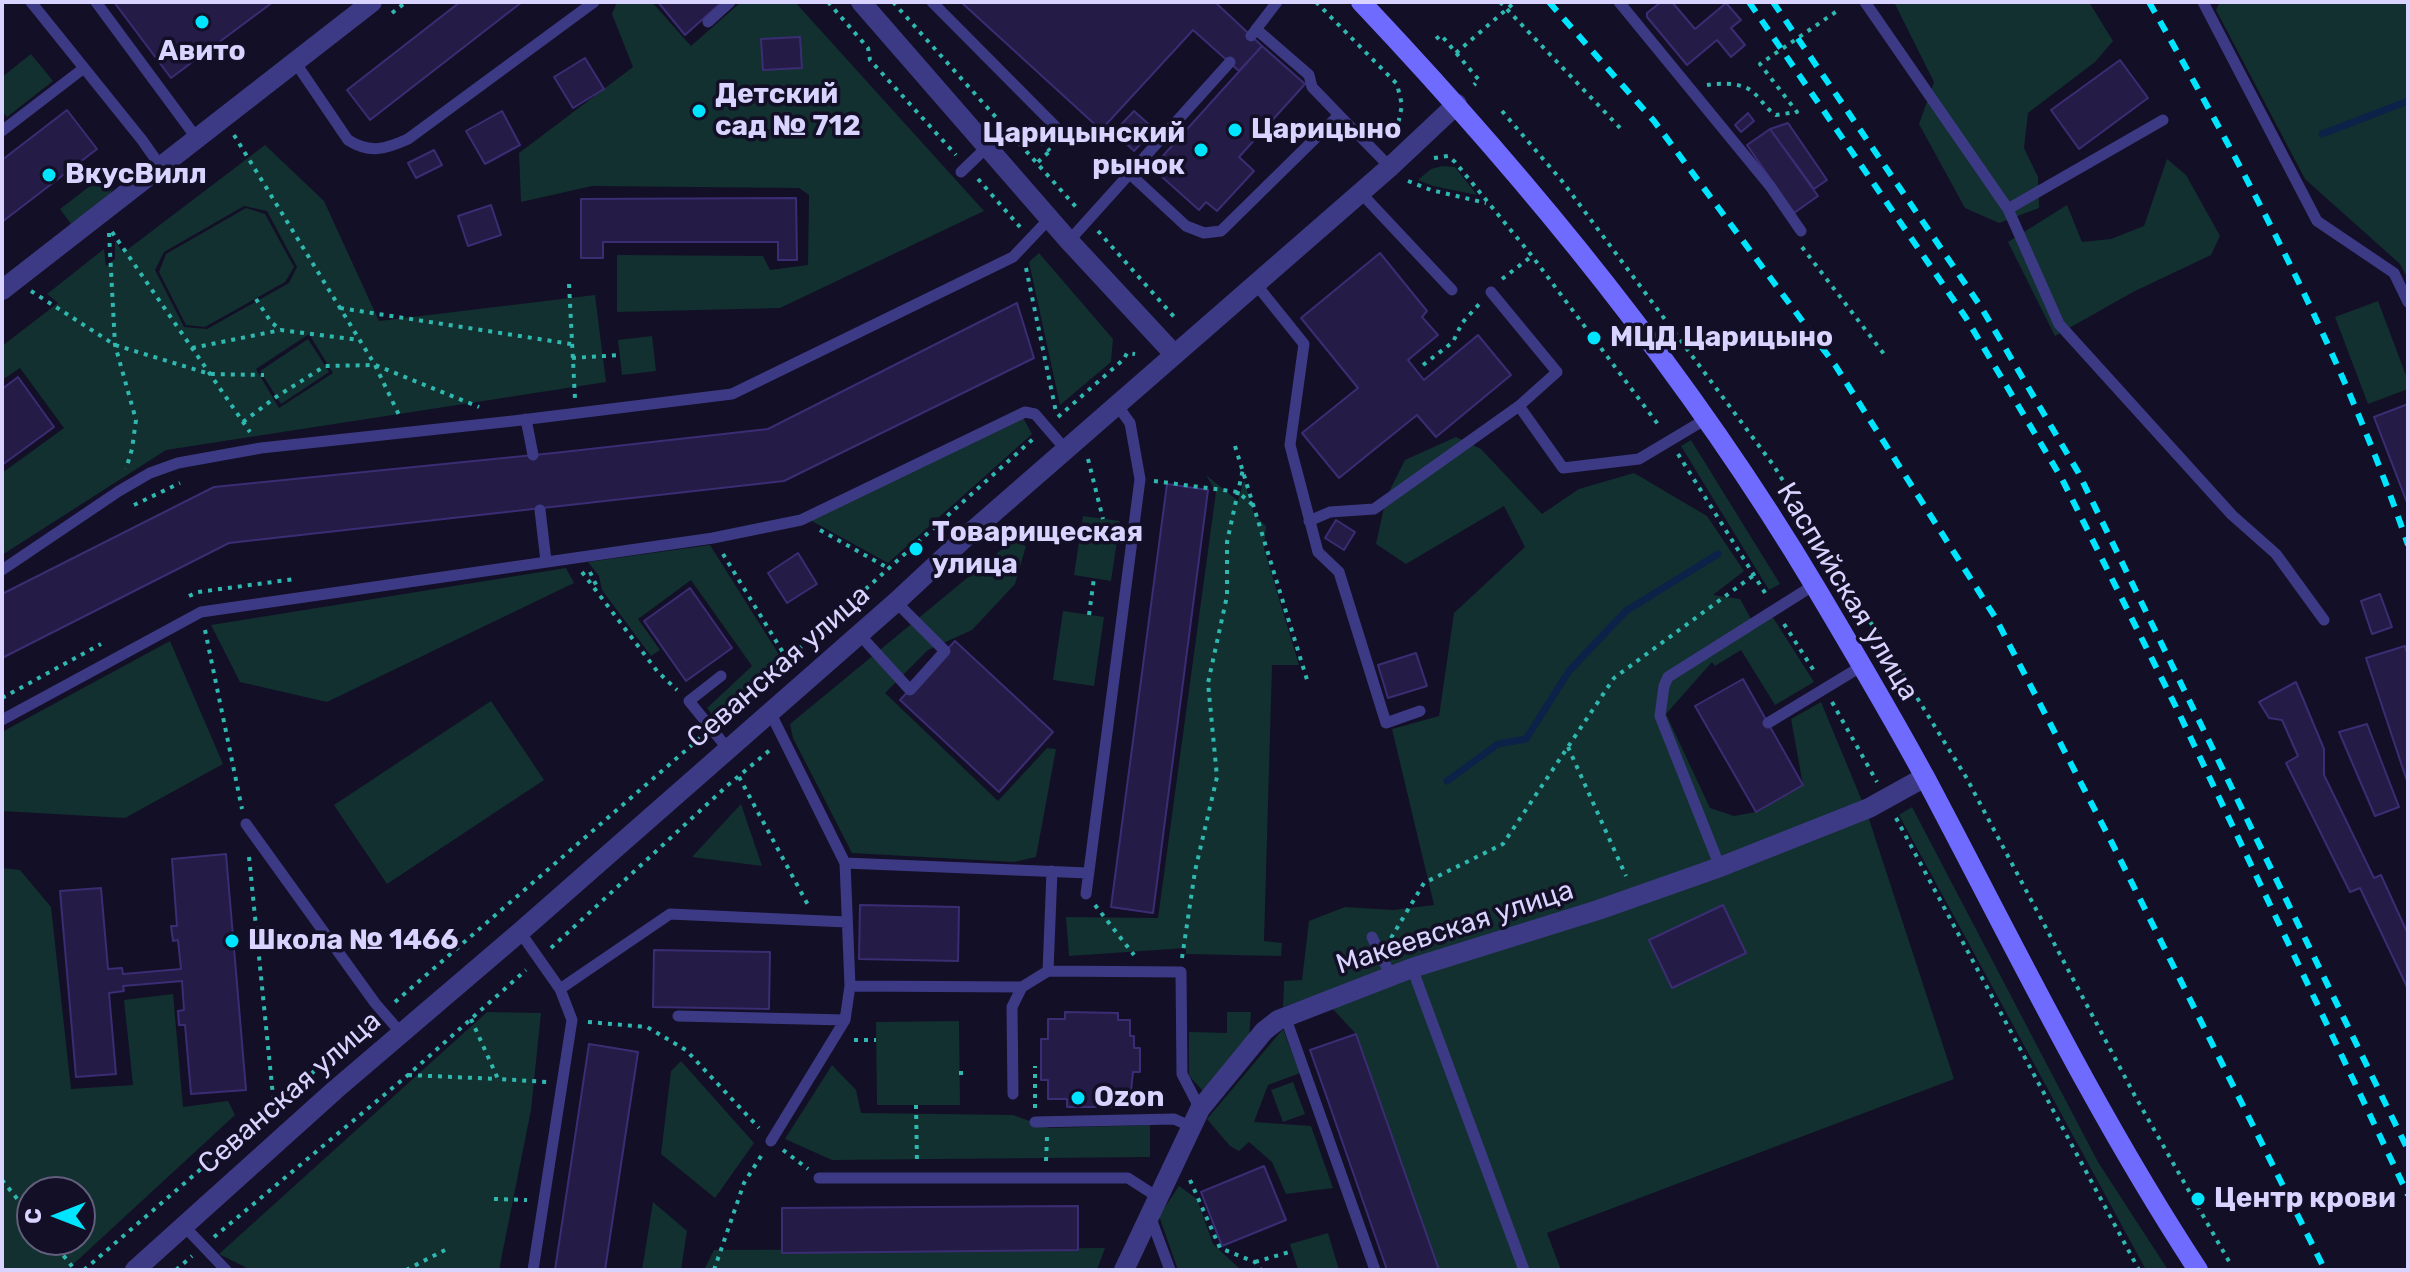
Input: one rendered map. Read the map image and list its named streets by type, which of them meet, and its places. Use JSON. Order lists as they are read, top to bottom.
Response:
{
  "streets": {
    "main road": ["Каспийская улица"],
    "street": ["Севанская улица", "Макеевская улица"]
  },
  "crossings": [
    ["Каспийская улица", "Севанская улица"],
    ["Каспийская улица", "Макеевская улица"]
  ],
  "places": [
    "Авито",
    "Детский сад № 712",
    "Царицыно",
    "Царицынский рынок",
    "ВкусВилл",
    "МЦД Царицыно",
    "Товарищеская улица",
    "Школа № 1466",
    "Ozon",
    "Центр крови"
  ],
  "north": "left"
}
